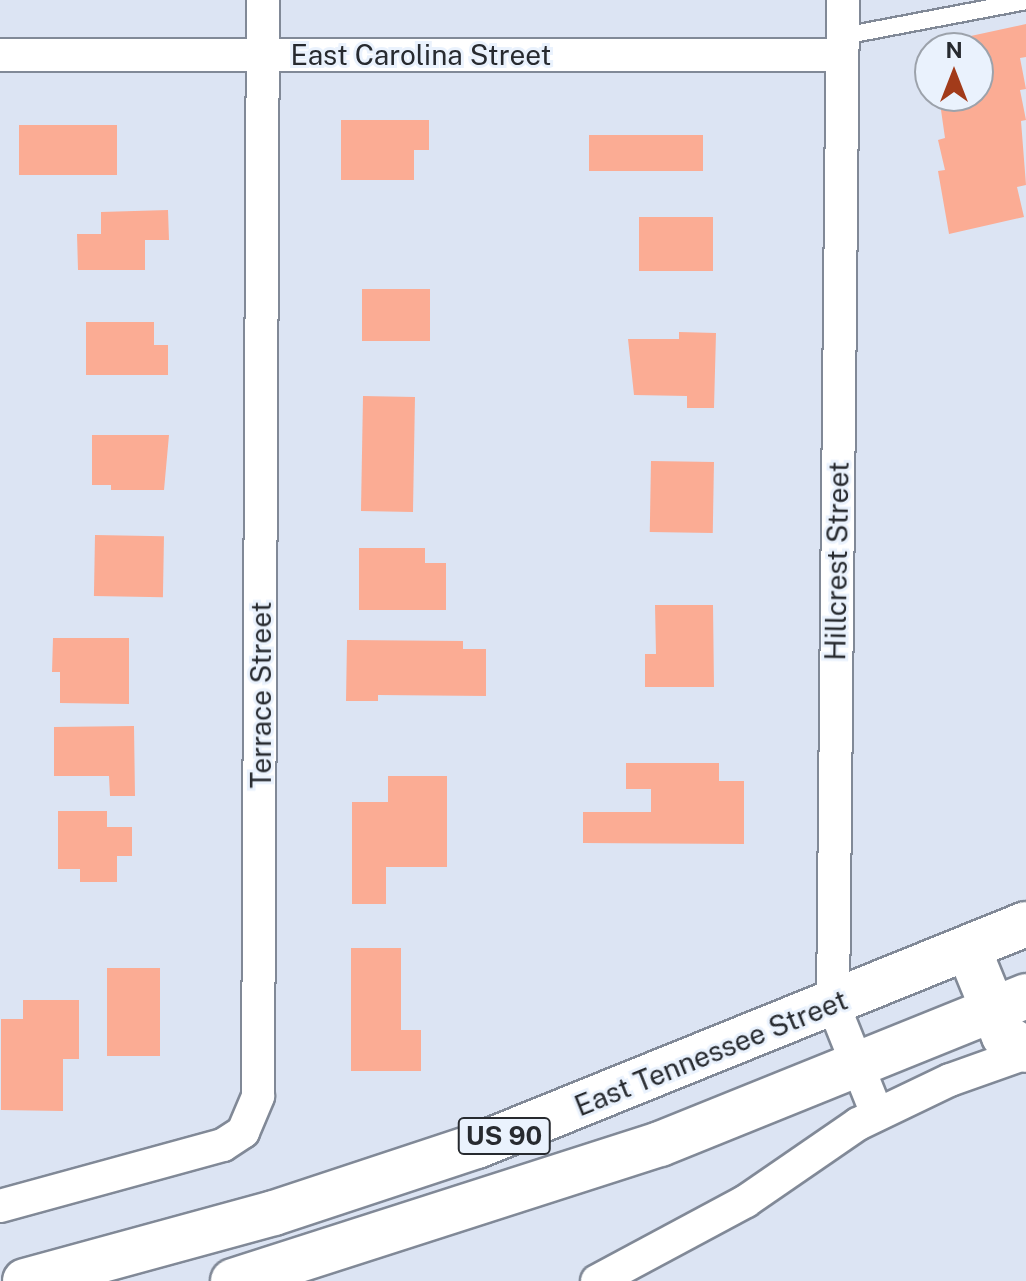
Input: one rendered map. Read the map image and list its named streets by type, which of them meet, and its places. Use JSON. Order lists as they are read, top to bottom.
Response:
{
  "streets": {
    "main road": ["East Tennessee Street", "US 90"],
    "street": ["East Carolina Street", "Hillcrest Street", "Terrace Street"]
  },
  "crossings": [
    ["East Carolina Street", "Hillcrest Street"],
    ["East Carolina Street", "Terrace Street"],
    ["Hillcrest Street", "East Tennessee Street"],
    ["Hillcrest Street", "US 90"]
  ],
  "north": "top"
}
